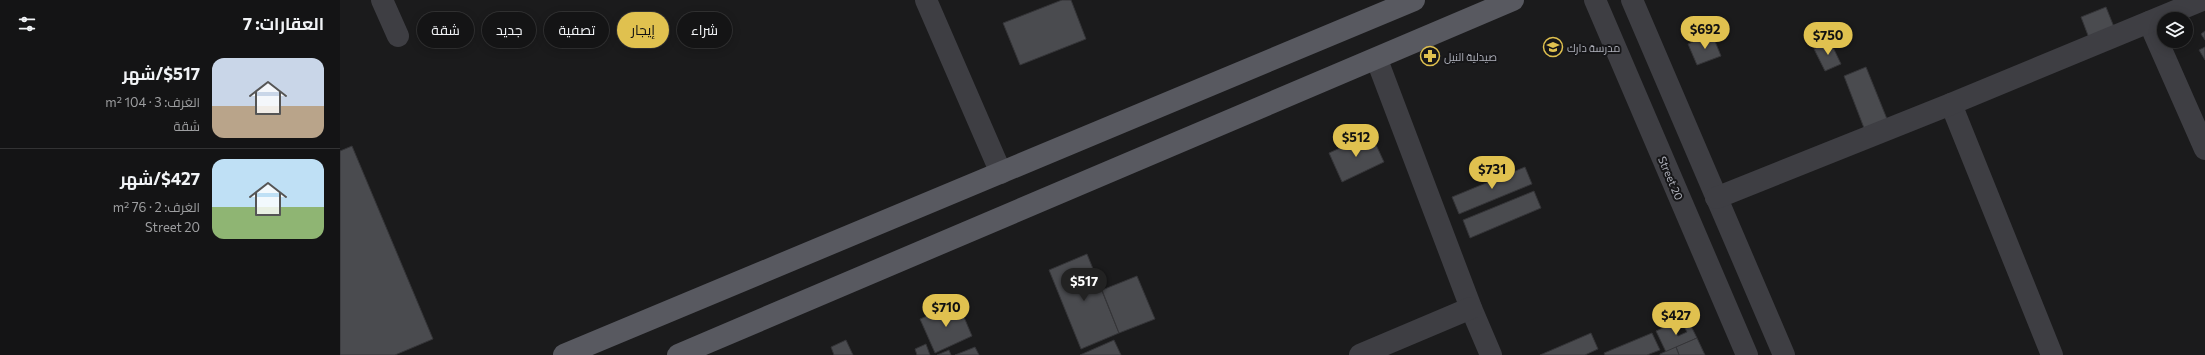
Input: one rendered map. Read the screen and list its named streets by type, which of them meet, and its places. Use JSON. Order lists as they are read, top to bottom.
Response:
{
  "streets": {
    "street": ["Street 20"]
  },
  "places": {
    "school or university": ["مدرسة دارك"],
    "pharmacy": ["صيدلية النيل"]
  },
  "page": {
    "heading": "العقارات: 7",
    "chip": [
      "شراء",
      "إيجار",
      "تصفية",
      "جديد",
      "شقة"
    ],
    "price": [
      "$692",
      "$750",
      "$512",
      "$731",
      "$517",
      "$710",
      "$427"
    ],
    "list": [
      {
        "name": "$517/شهر",
        "note": "الغرف: 3 · 104 m² · شقة"
      },
      {
        "name": "$427/شهر",
        "note": "الغرف: 2 · 76 m² · Street 20"
      }
    ]
  }
}
